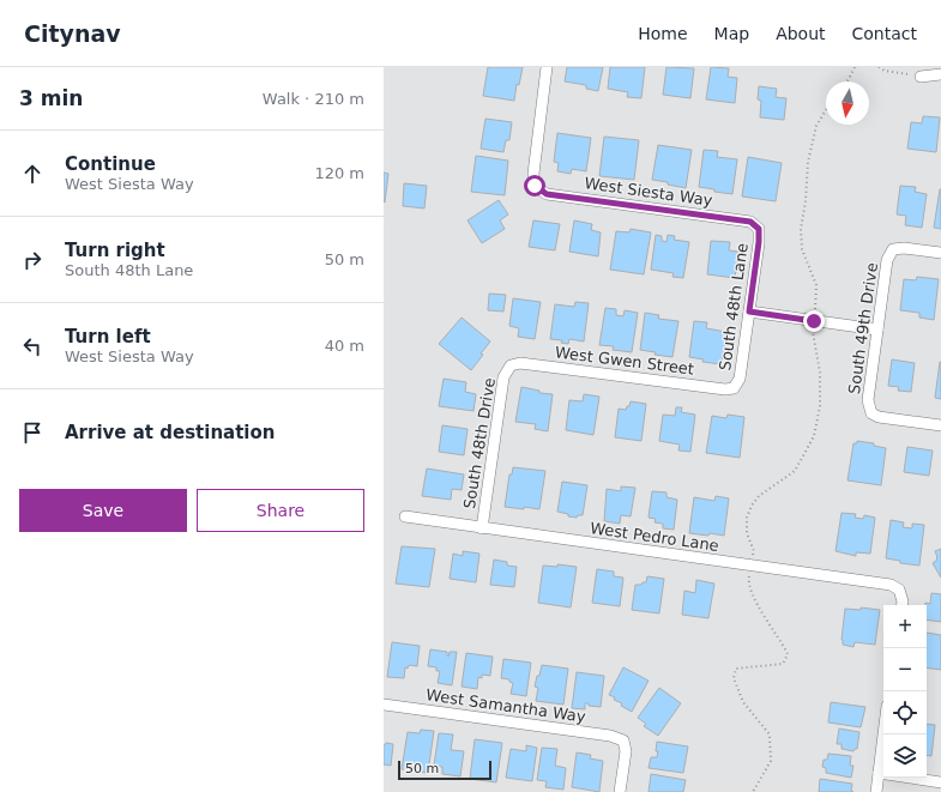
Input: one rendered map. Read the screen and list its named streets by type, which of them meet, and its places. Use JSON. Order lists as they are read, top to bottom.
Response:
{
  "streets": {
    "street": [
      "West Siesta Way",
      "South 48th Lane",
      "South 49th Drive",
      "West Gwen Street",
      "South 48th Drive",
      "West Pedro Lane",
      "West Samantha Way"
    ]
  },
  "crossings": [
    ["West Siesta Way", "South 48th Lane"],
    ["South 48th Lane", "West Gwen Street"],
    ["West Gwen Street", "South 48th Drive"],
    ["South 48th Drive", "West Pedro Lane"]
  ],
  "scale_bar": "50 m",
  "north": "bottom",
  "page": {
    "header": "Citynav",
    "nav": [
      "Home",
      "Map",
      "About",
      "Contact"
    ],
    "heading": ["3 min", "Walk · 210 m"],
    "list": [
      ["Continue", "West Siesta Way", "120 m"],
      ["Turn right", "South 48th Lane", "50 m"],
      ["Turn left", "West Siesta Way", "40 m"],
      "Arrive at destination"
    ],
    "buttons": ["Save", "Share"],
    "map_buttons": ["+", "−"],
    "scale": "50 m"
  }
}
